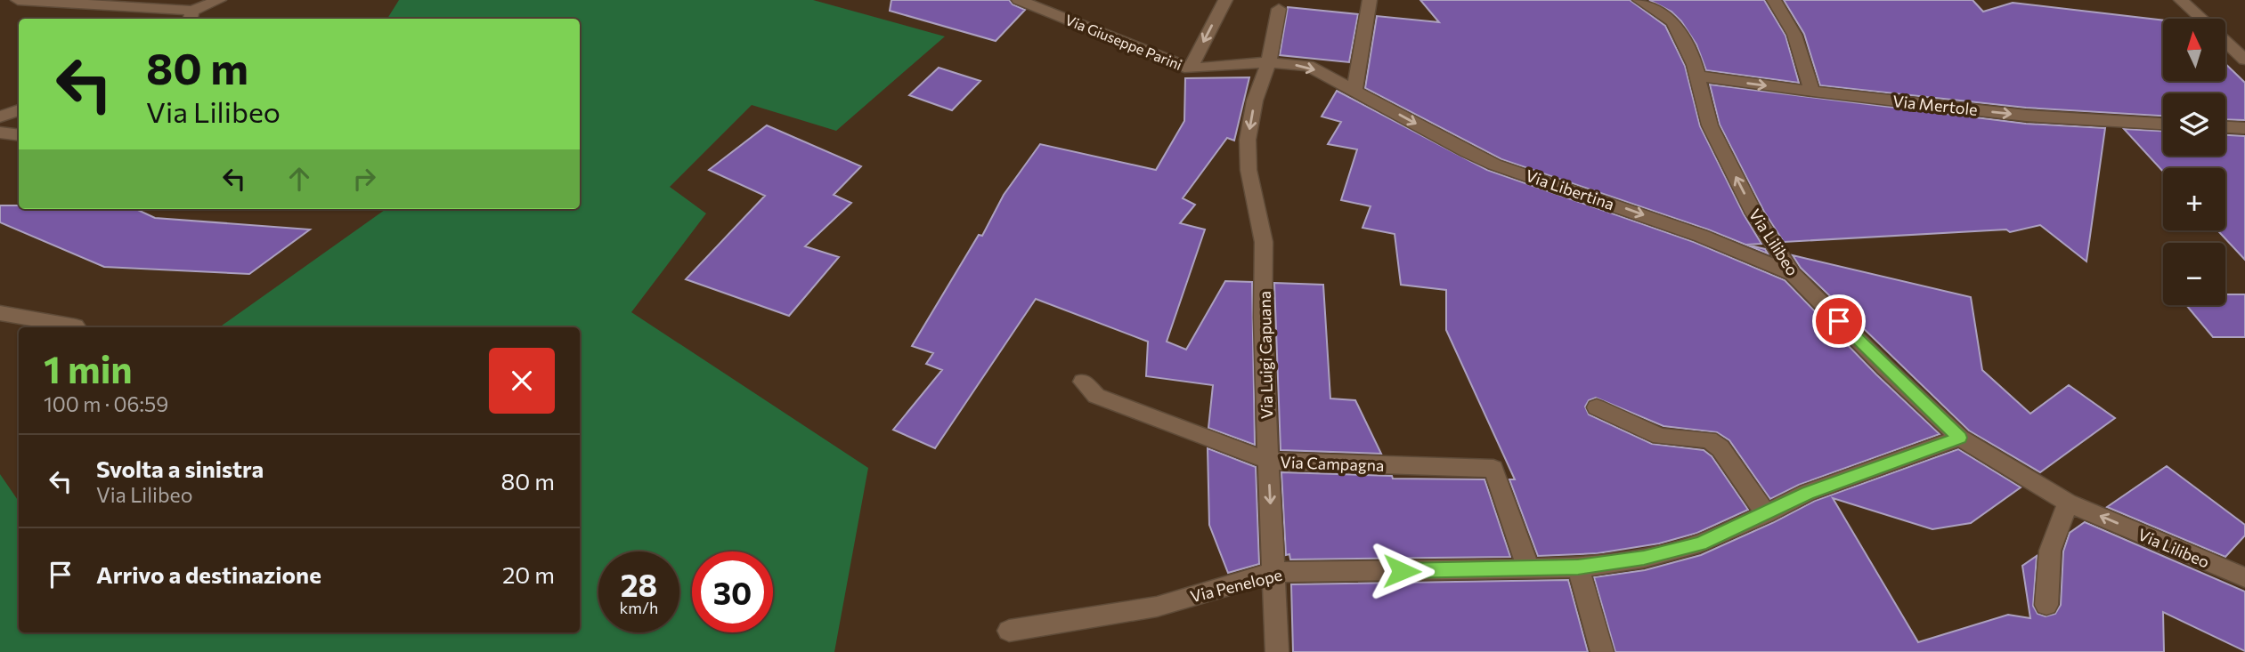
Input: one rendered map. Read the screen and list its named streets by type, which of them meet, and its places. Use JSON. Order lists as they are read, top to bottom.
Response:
{
  "streets": {
    "street": [
      "Via Giuseppe Parini",
      "Via Mertole",
      "Via Libertina",
      "Via Lilibeo",
      "Via Luigi Capuana",
      "Via Campagna",
      "Via Penelope"
    ]
  },
  "crossings": [
    ["Via Giuseppe Parini", "Via Libertina"],
    ["Via Giuseppe Parini", "Via Luigi Capuana"],
    ["Via Mertole", "Via Lilibeo"],
    ["Via Libertina", "Via Lilibeo"],
    ["Via Lilibeo", "Via Penelope"],
    ["Via Luigi Capuana", "Via Campagna"],
    ["Via Luigi Capuana", "Via Penelope"],
    ["Via Campagna", "Via Penelope"]
  ],
  "one_way": [
    "Via Mertole",
    "Via Libertina",
    "Via Lilibeo",
    "Via Luigi Capuana"
  ],
  "north": "top",
  "page": {
    "map_buttons": ["+", "−"],
    "turn": ["80 m", "Via Lilibeo"],
    "heading": ["1 min", "100 m · 06:59"],
    "list": [
      {
        "name": "Svolta a sinistra",
        "note": "Via Lilibeo",
        "value": "80 m"
      },
      {
        "name": "Arrivo a destinazione",
        "value": "20 m"
      }
    ],
    "speed": "28 km/h",
    "limit": "30"
  }
}
